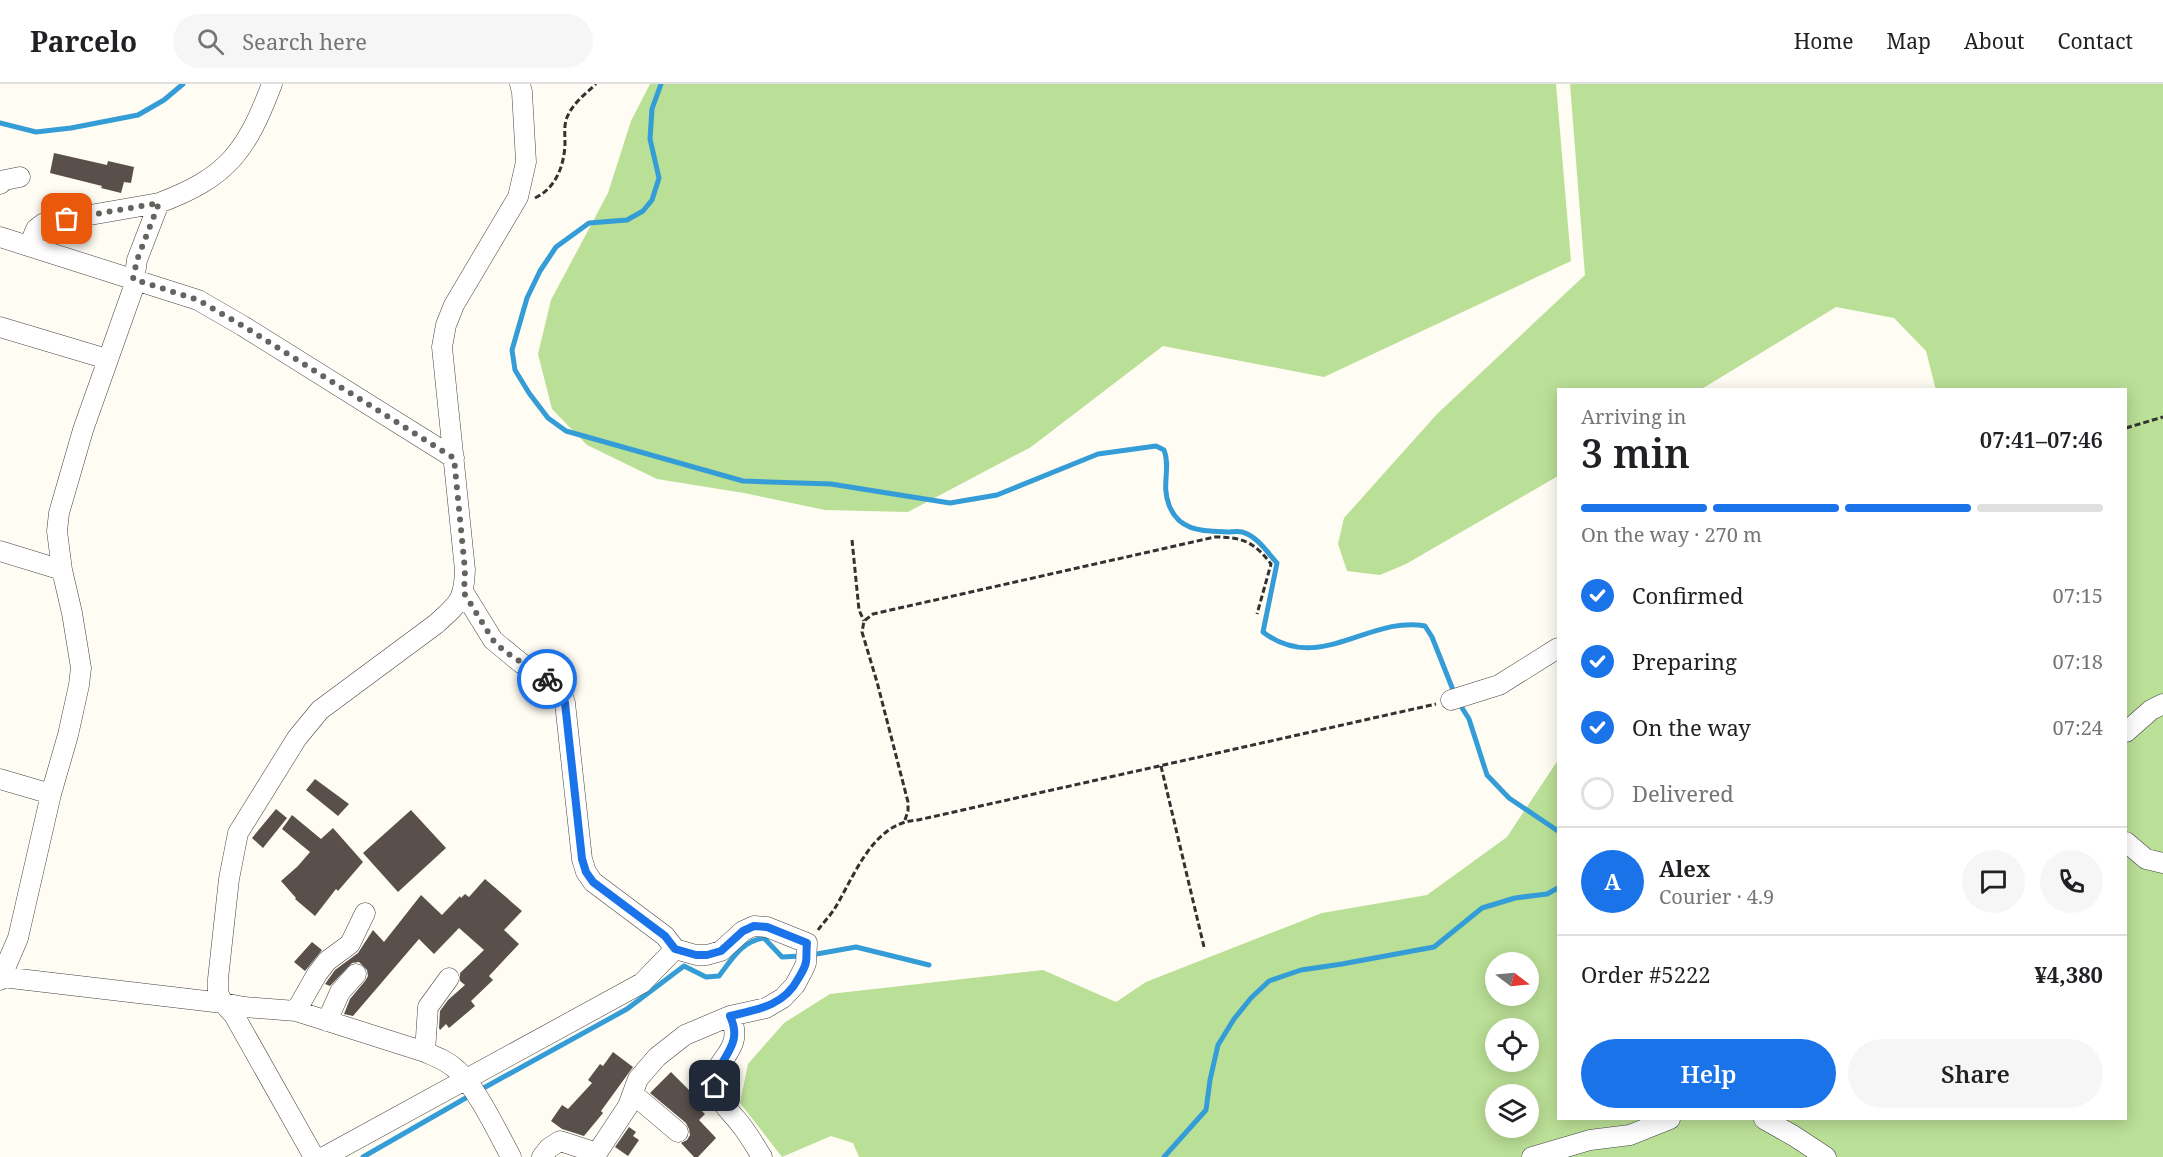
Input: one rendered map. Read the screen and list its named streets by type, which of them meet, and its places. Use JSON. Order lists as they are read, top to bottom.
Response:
{
  "north": "right",
  "page": {
    "header": "Parcelo",
    "search": "Search here",
    "nav": [
      "Home",
      "Map",
      "About",
      "Contact"
    ],
    "heading": ["3 min", "Arriving in", "07:41–07:46"],
    "panel": [
      "Alex",
      "Courier · 4.9",
      "Order #5222",
      "¥4,380"
    ],
    "bar": "On the way · 270 m",
    "list": [
      ["Confirmed", "07:15"],
      ["Preparing", "07:18"],
      ["On the way", "07:24"],
      "Delivered"
    ],
    "round": "A",
    "buttons": ["Help", "Share"]
  }
}
